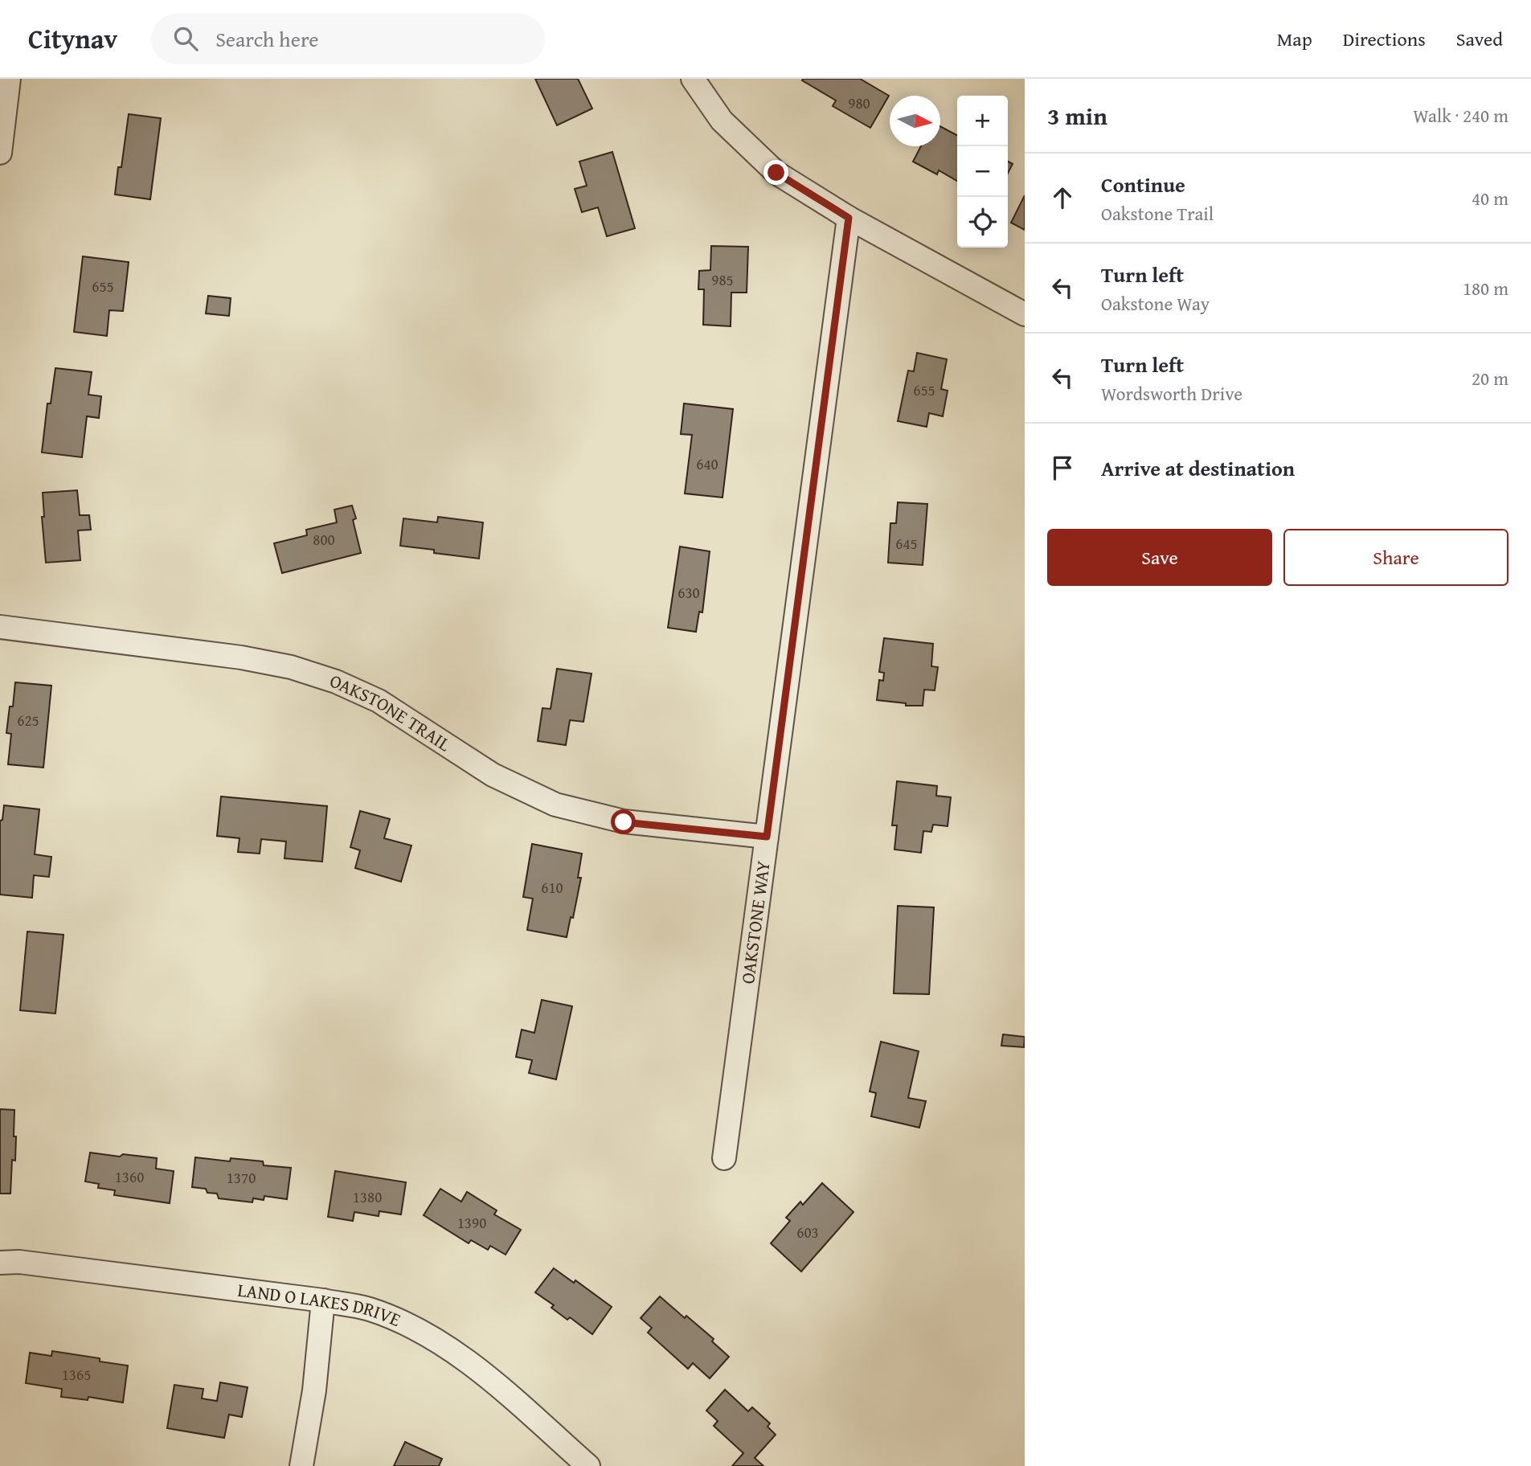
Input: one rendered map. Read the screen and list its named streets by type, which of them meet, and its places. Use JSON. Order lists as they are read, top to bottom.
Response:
{
  "streets": {
    "street": ["OAKSTONE TRAIL", "OAKSTONE WAY", "LAND O LAKES DRIVE"]
  },
  "crossings": [
    ["OAKSTONE TRAIL", "OAKSTONE WAY"]
  ],
  "house_numbers": [
    "980",
    "985",
    "655",
    "655",
    "640",
    "800",
    "645",
    "630",
    "625",
    "610",
    "1360",
    "1370",
    "1380",
    "1390",
    "603",
    "1365"
  ],
  "north": "right",
  "page": {
    "header": "Citynav",
    "search": "Search here",
    "nav": ["Map", "Directions", "Saved"],
    "heading": ["3 min", "Walk · 240 m"],
    "map_buttons": ["+", "−"],
    "list": [
      ["Continue", "Oakstone Trail", "40 m"],
      ["Turn left", "Oakstone Way", "180 m"],
      ["Turn left", "Wordsworth Drive", "20 m"],
      "Arrive at destination"
    ],
    "buttons": ["Save", "Share"]
  }
}
